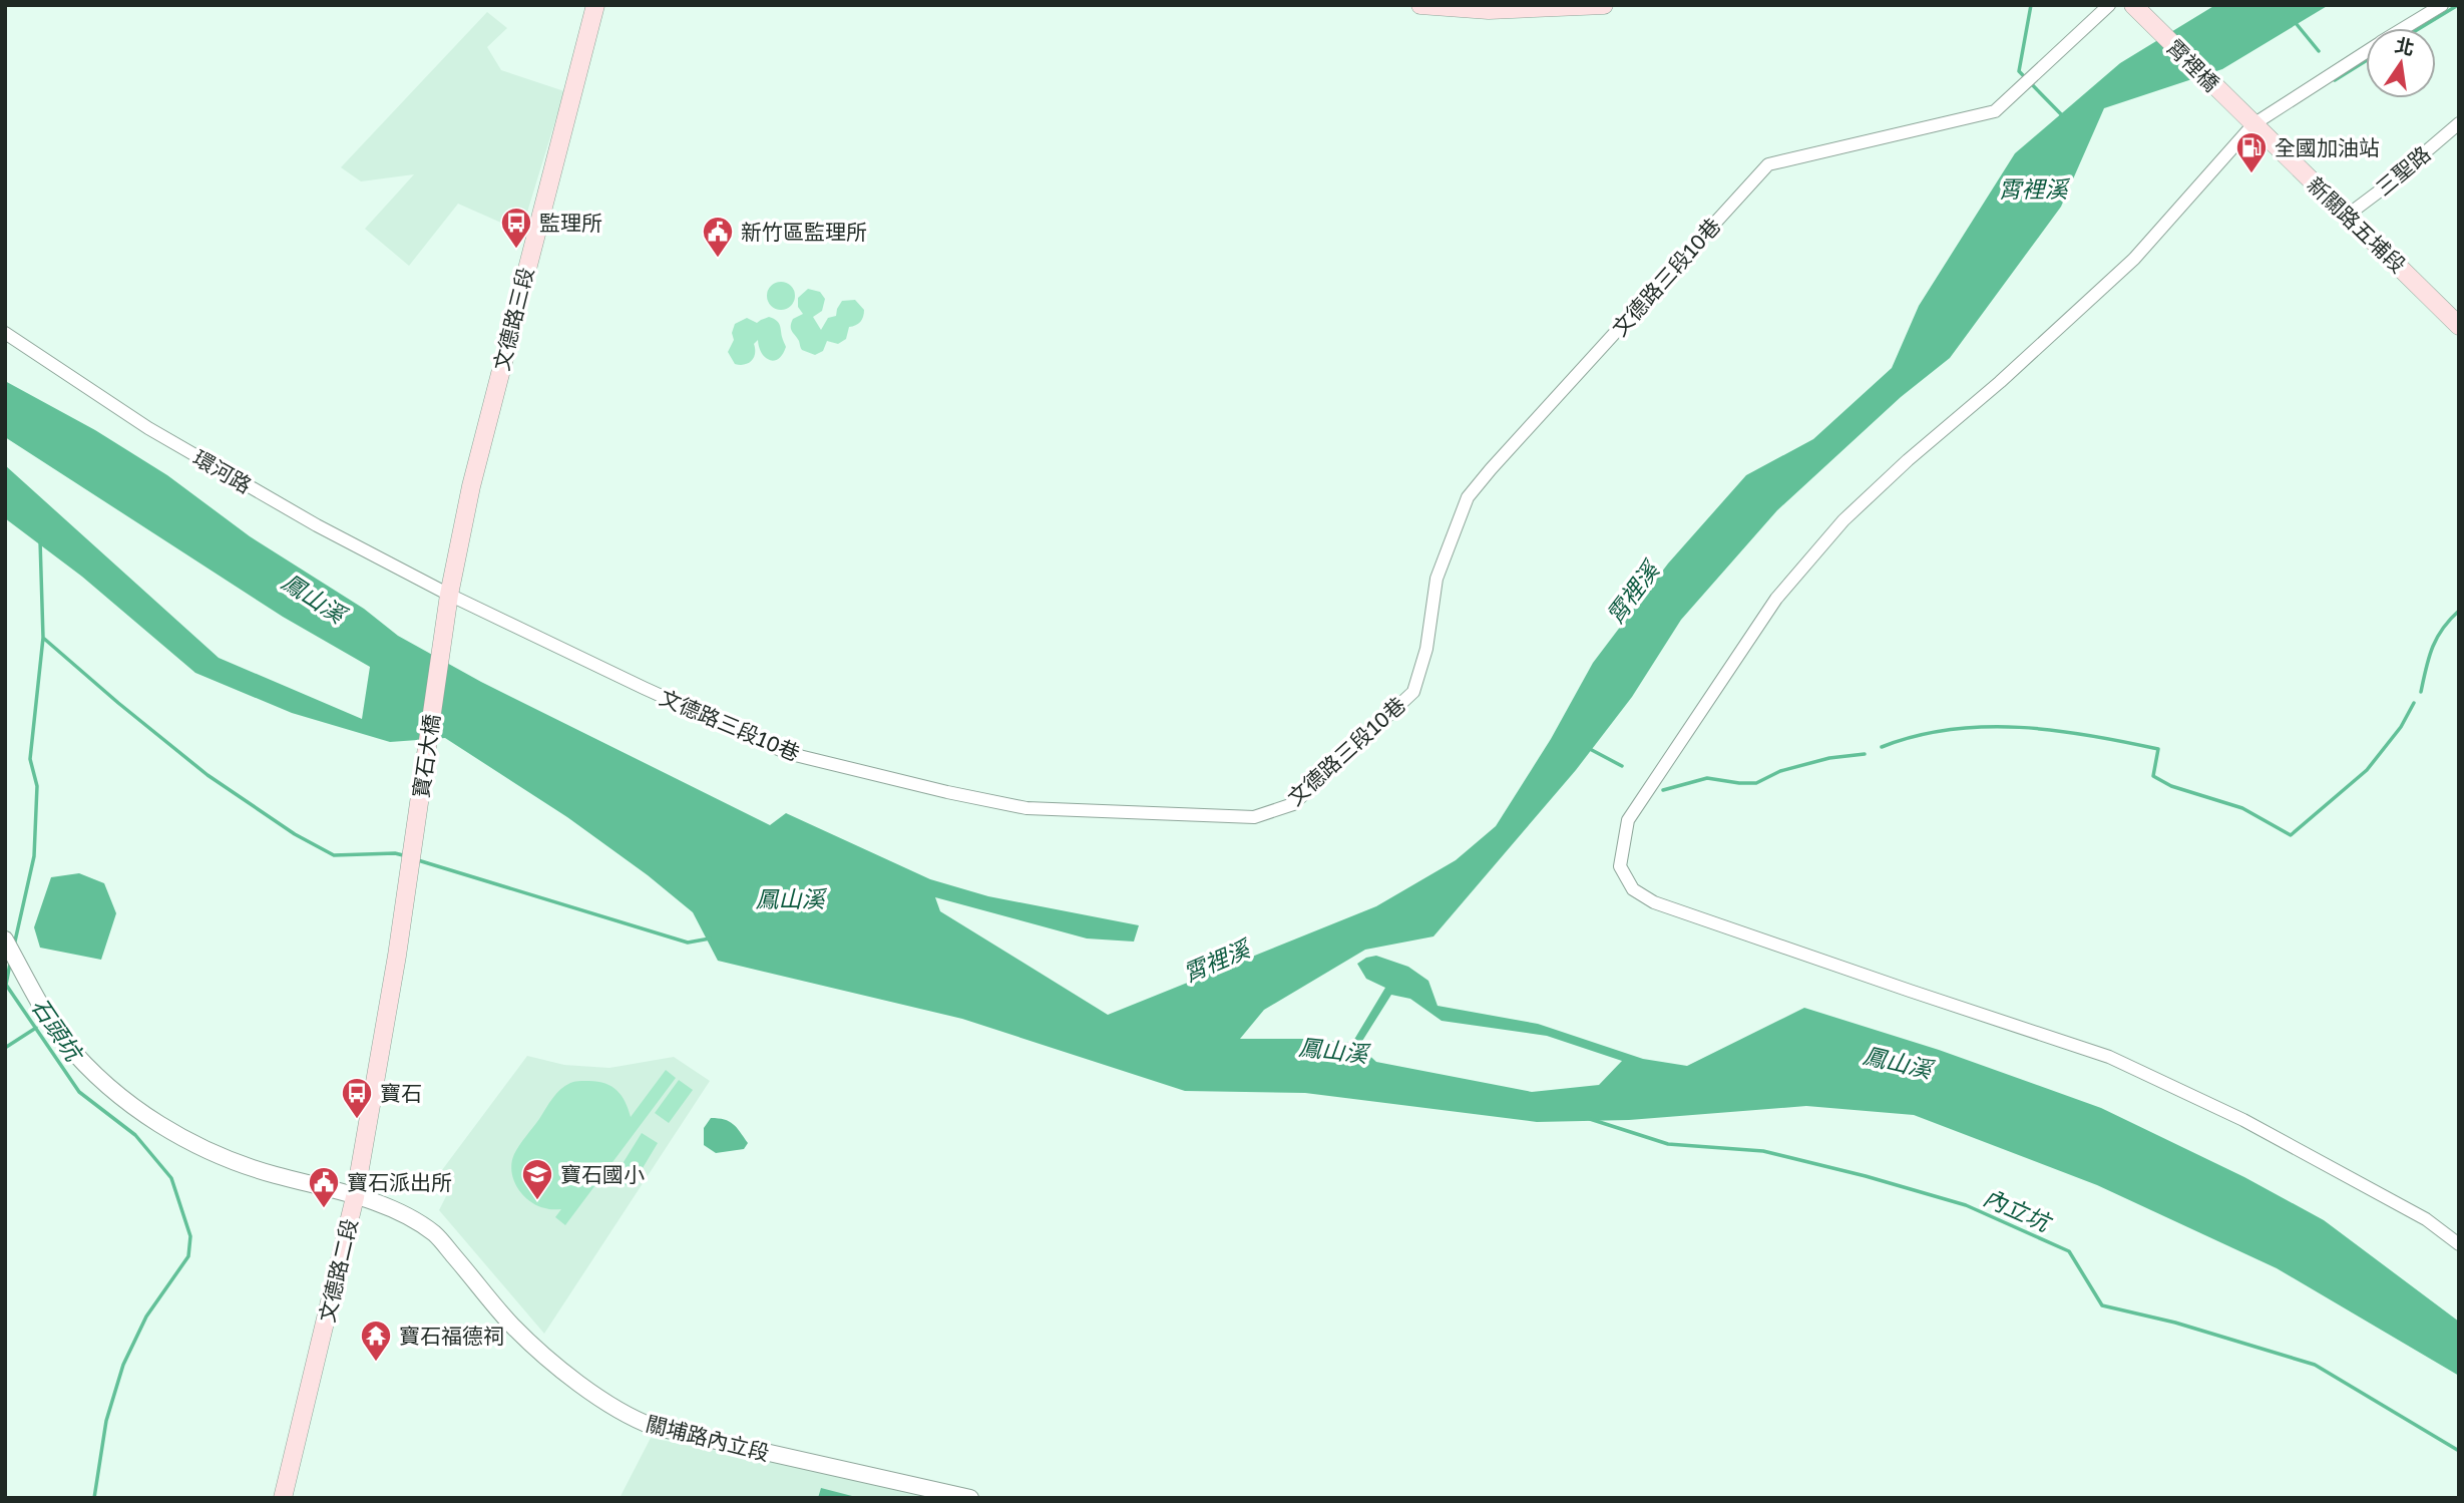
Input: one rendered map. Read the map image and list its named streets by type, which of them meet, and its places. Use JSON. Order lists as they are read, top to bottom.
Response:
{
  "streets": {
    "main road": [
      "霄裡橋",
      "新關路五埔段",
      "文德路三段",
      "寶石大橋",
      "文德路二段"
    ],
    "street": [
      "三聖路",
      "文德路三段10巷",
      "環河路",
      "關埔路內立段"
    ]
  },
  "crossings": [
    ["霄裡橋", "新關路五埔段"],
    ["三聖路", "新關路五埔段"],
    ["文德路三段10巷", "文德路三段"],
    ["文德路三段10巷", "環河路"],
    ["文德路三段10巷", "寶石大橋"],
    ["文德路三段", "環河路"],
    ["文德路三段", "寶石大橋"],
    ["環河路", "寶石大橋"],
    ["寶石大橋", "文德路二段"],
    ["文德路二段", "關埔路內立段"]
  ],
  "water": [
    "霄裡溪",
    "鳳山溪",
    "石頭坑",
    "內立坑"
  ],
  "places": {
    "fuel station": ["全國加油站"],
    "bus stop": ["監理所", "寶石"],
    "public building": ["新竹區監理所", "寶石派出所"],
    "school or university": ["寶石國小"],
    "temple": ["寶石福德祠"]
  },
  "north": "top"
}
